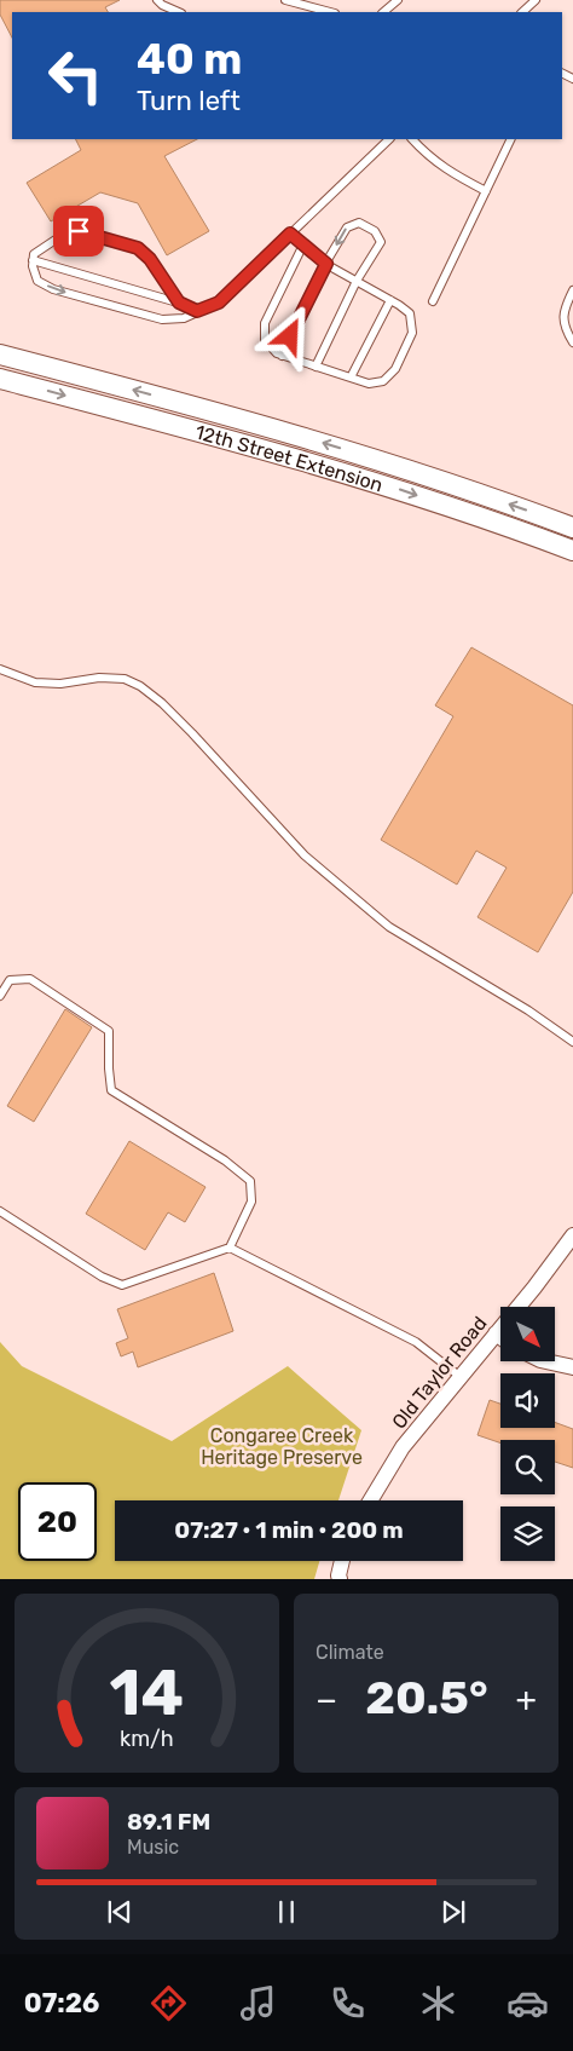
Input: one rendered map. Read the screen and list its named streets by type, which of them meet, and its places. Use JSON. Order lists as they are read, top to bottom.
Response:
{
  "streets": {
    "main road": ["12th Street Extension"],
    "street": ["Old Taylor Road"]
  },
  "parks": ["Congaree Creek Heritage Preserve"],
  "north": "bottom right",
  "page": {
    "turn": ["40 m", "Turn left"],
    "limit": "20",
    "trip": "07:27 · 1 min · 200 m",
    "tile": "Climate",
    "heat": ["−", "20.5°", "+"],
    "song": ["89.1 FM", "Music"],
    "tabs": "07:26",
    "gauge": ["14", "km/h"]
  }
}
